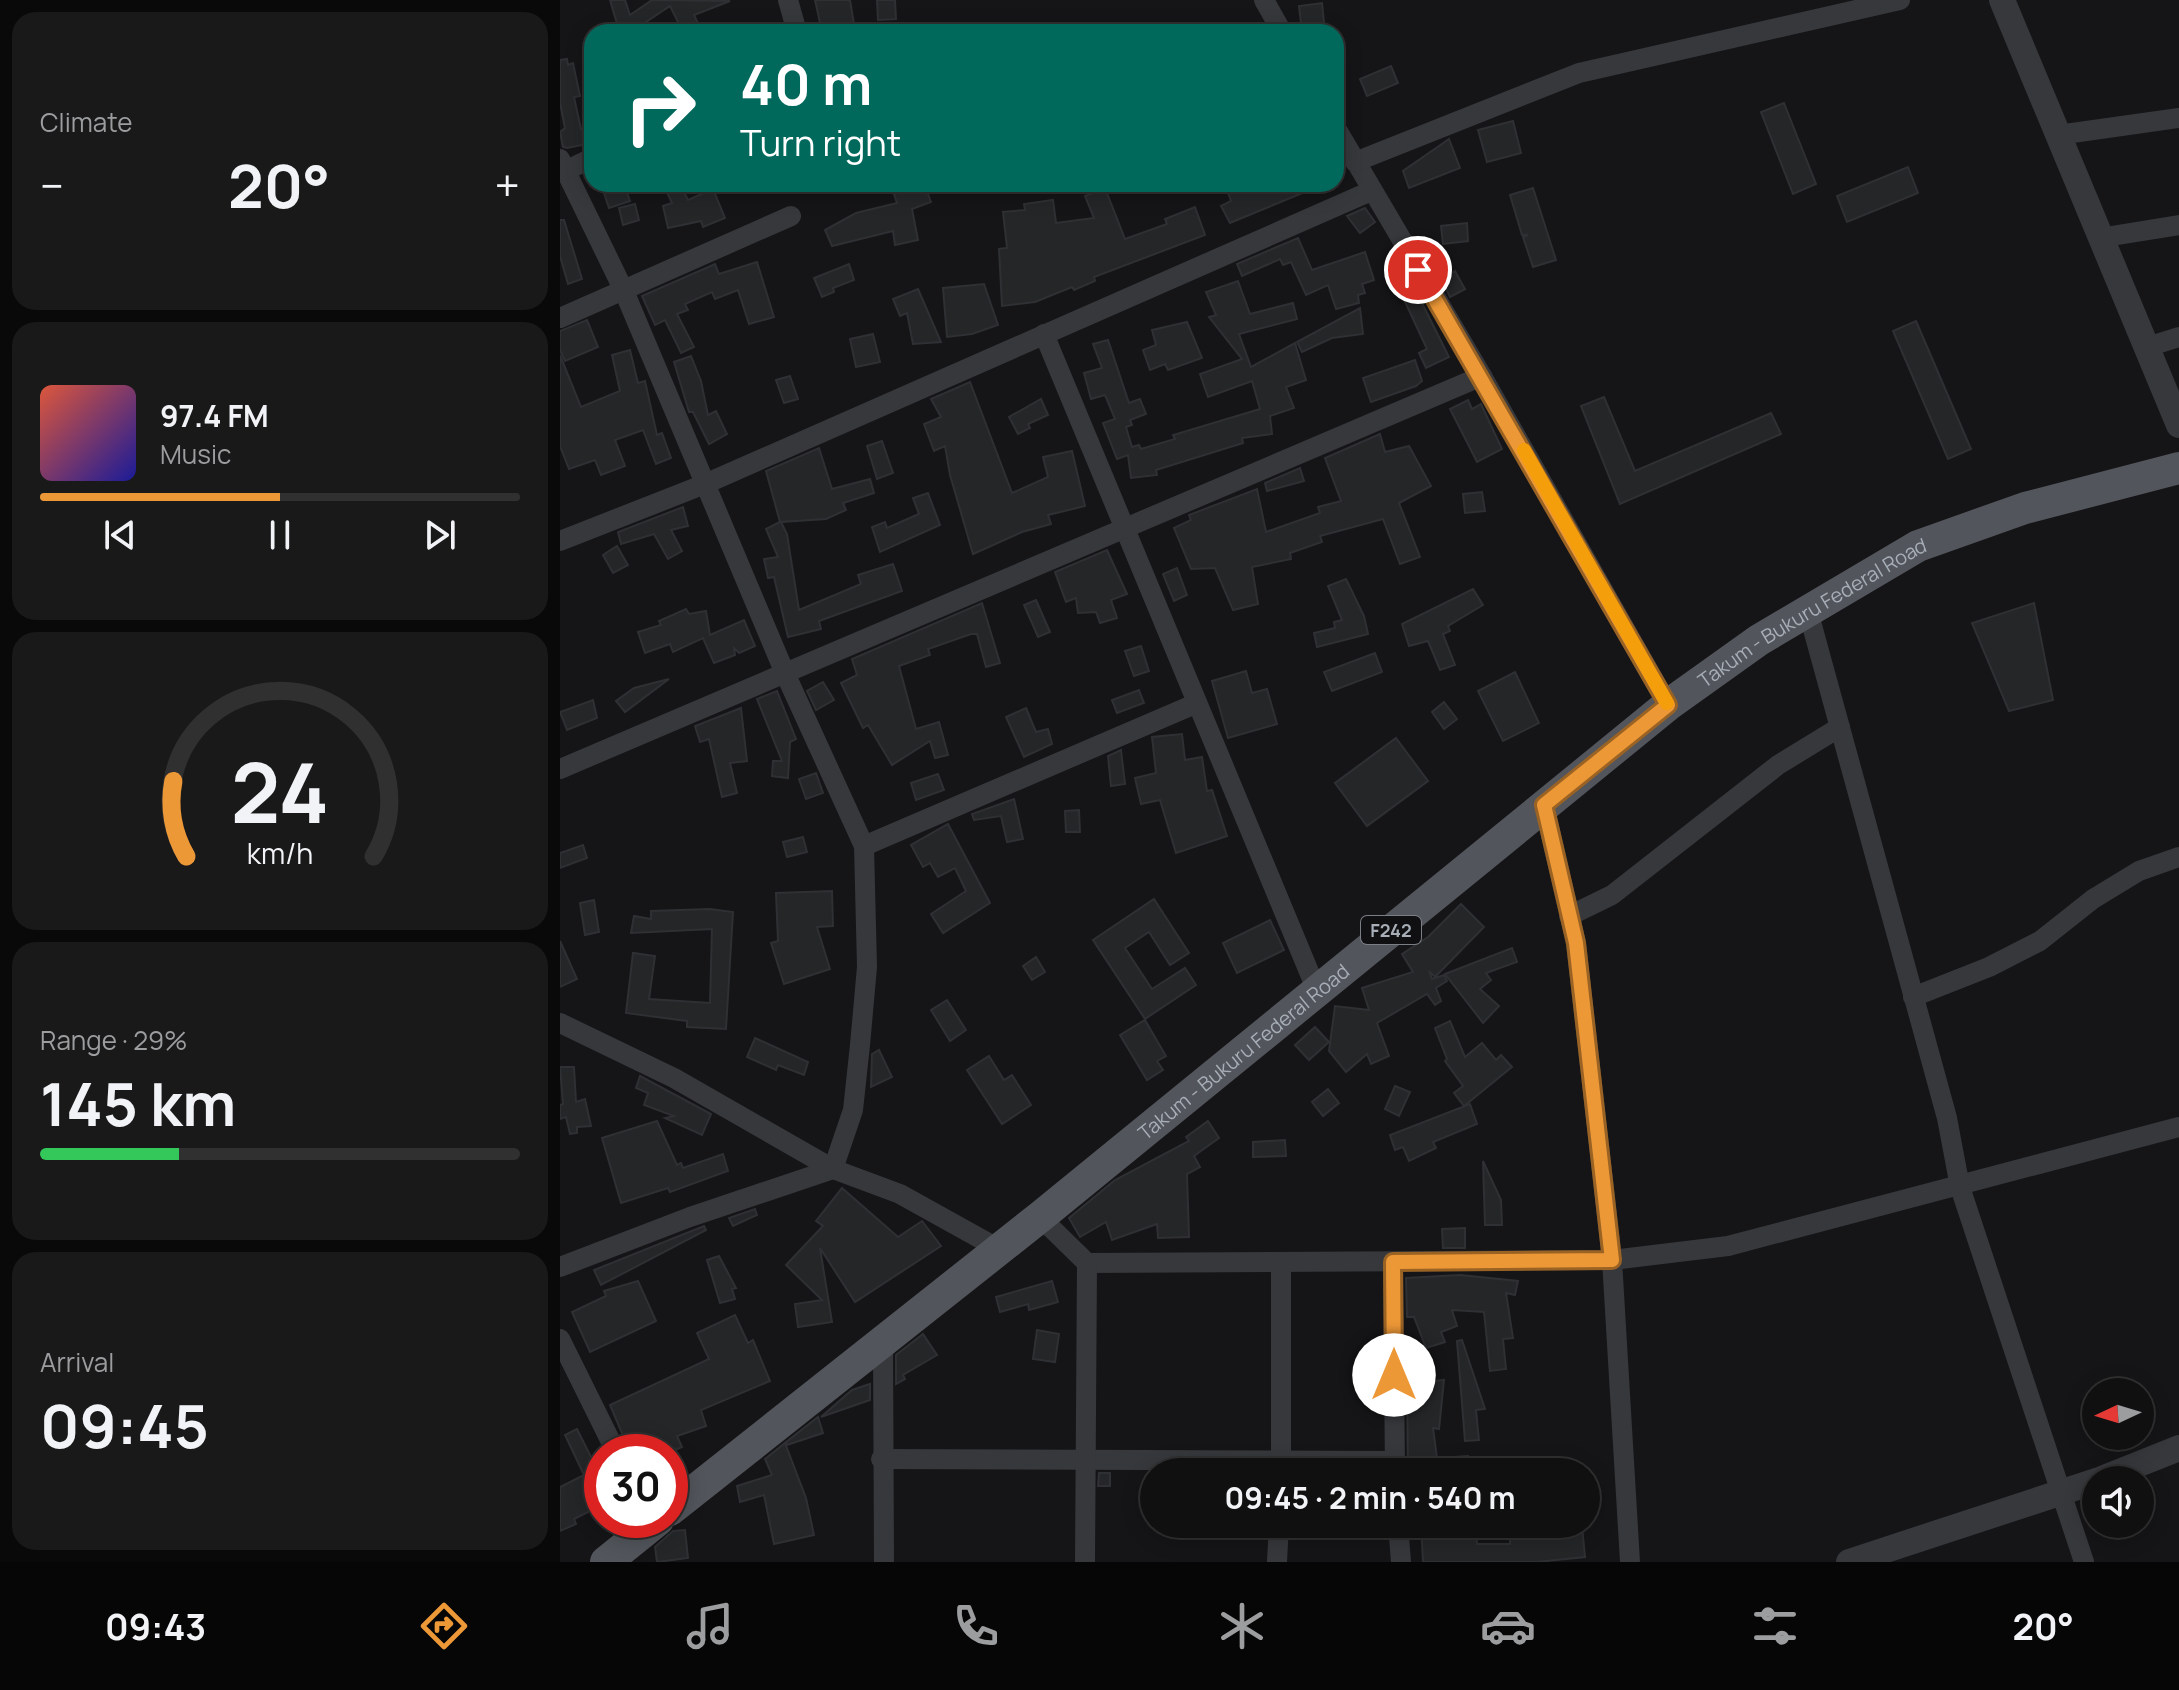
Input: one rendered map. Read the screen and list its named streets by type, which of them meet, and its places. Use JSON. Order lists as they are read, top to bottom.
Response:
{
  "streets": {
    "main road": ["Takum - Bukuru Federal Road", "F242"]
  },
  "north": "left",
  "page": {
    "tile": [
      "Climate",
      ["Range · 29%", "145 km"],
      ["Arrival", "09:45"]
    ],
    "turn": ["40 m", "Turn right"],
    "heat": ["−", "20°", "+"],
    "song": ["97.4 FM", "Music"],
    "limit": "30",
    "trip": "09:45 · 2 min · 540 m",
    "tabs": ["09:43", "20°"],
    "gauge": ["24", "km/h"]
  }
}
